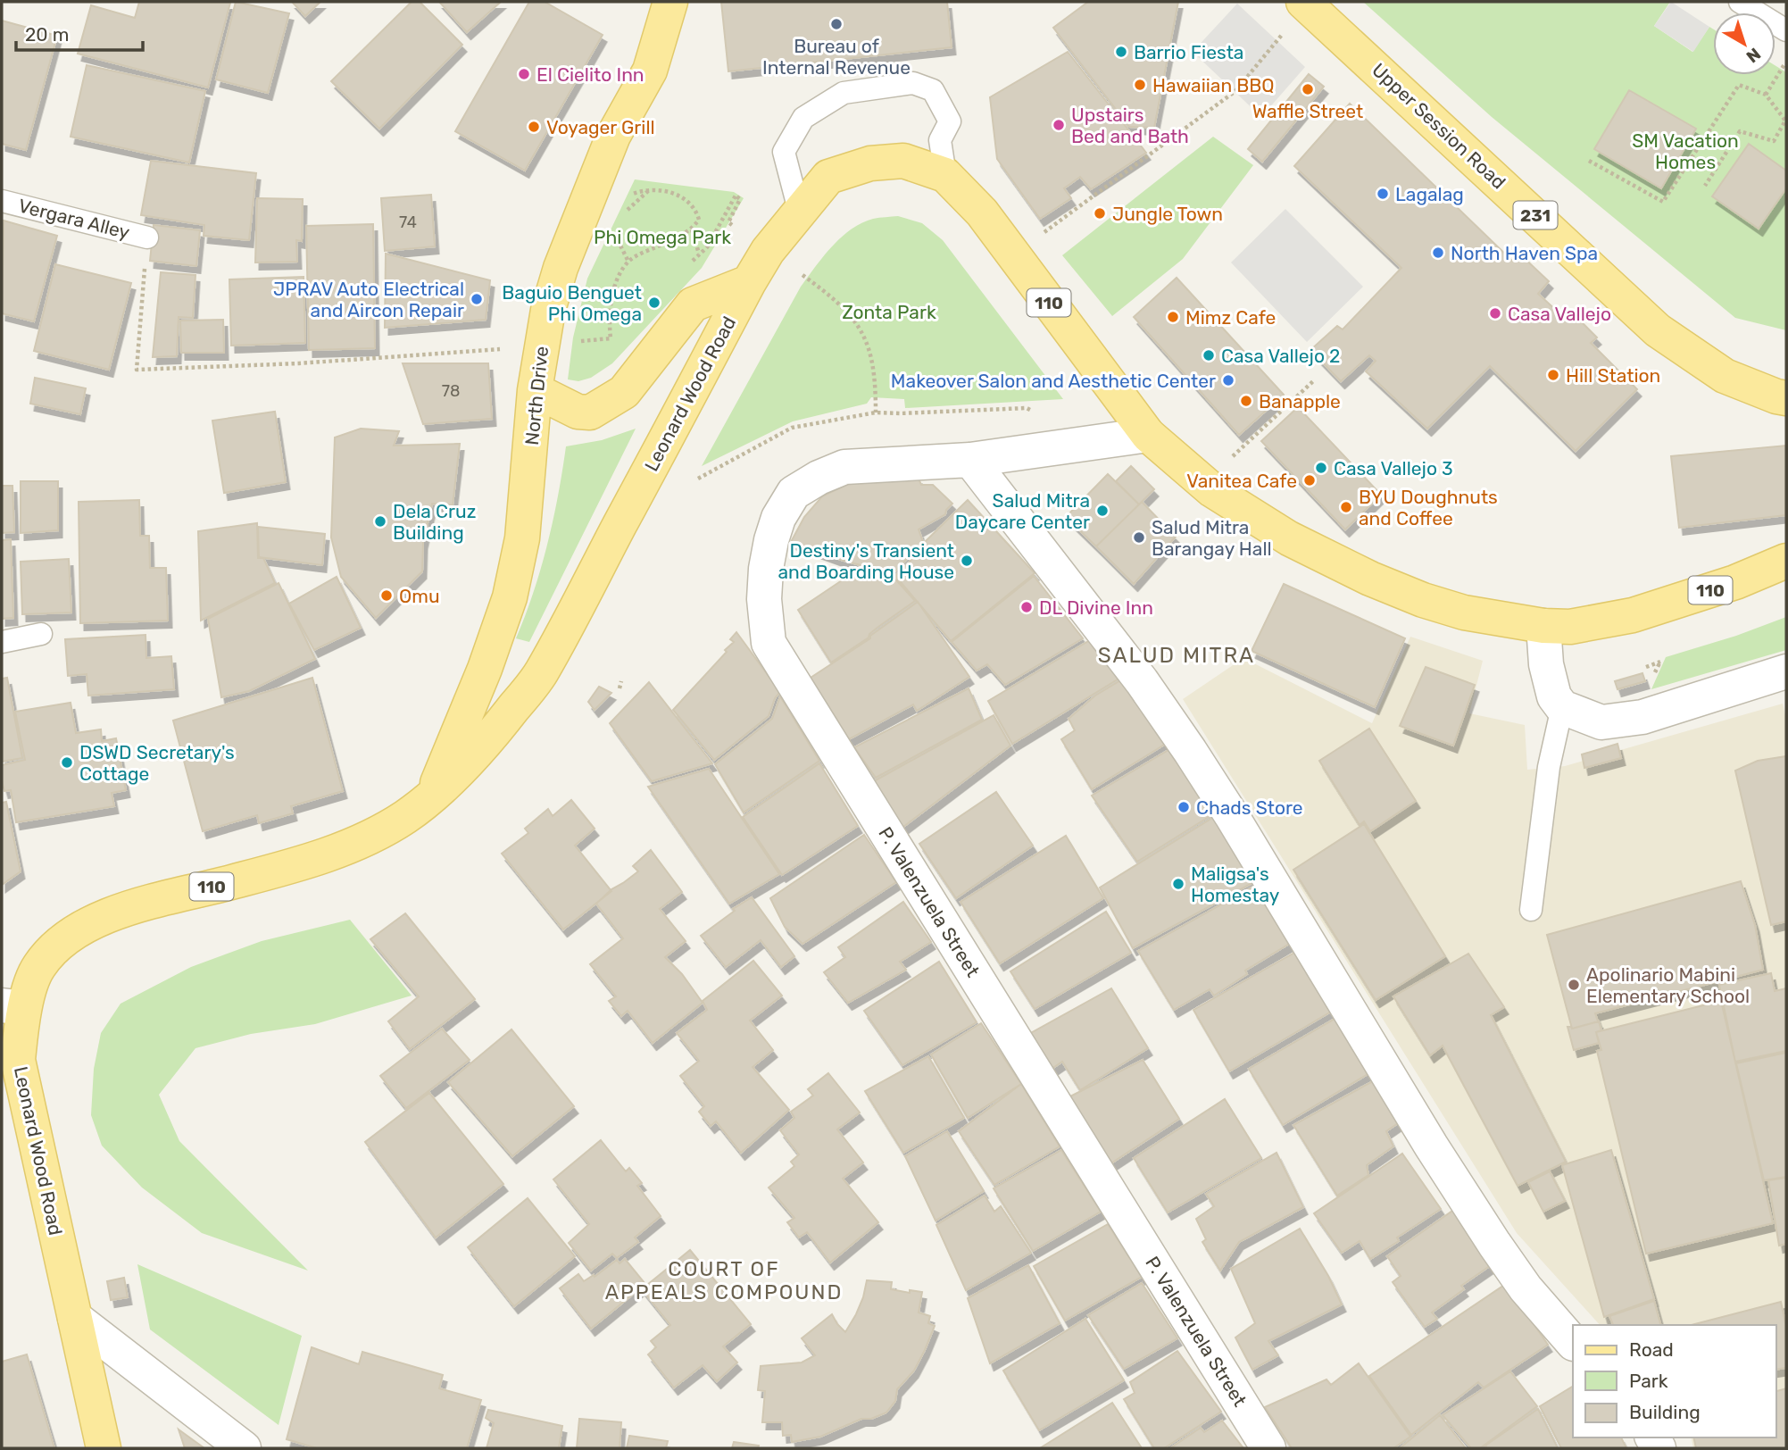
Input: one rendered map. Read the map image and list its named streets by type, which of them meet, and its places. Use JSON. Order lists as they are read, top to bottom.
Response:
{
  "streets": {
    "main road": [
      "Upper Session Road",
      "231",
      "110",
      "Leonard Wood Road",
      "North Drive"
    ],
    "street": ["P. Valenzuela Street"],
    "lane": ["Vergara Alley"]
  },
  "crossings": [
    ["Leonard Wood Road", "North Drive"],
    ["Leonard Wood Road", "P. Valenzuela Street"]
  ],
  "districts": ["SALUD MITRA", "COURT OF APPEALS COMPOUND"],
  "parks": ["SM Vacation Homes", "Phi Omega Park", "Zonta Park"],
  "places": [
    "Bureau of Internal Revenue",
    "Barrio Fiesta",
    "El Cielito Inn",
    "Hawaiian BBQ",
    "Waffle Street",
    "Upstairs Bed and Bath",
    "Voyager Grill",
    "Lagalag",
    "Jungle Town",
    "North Haven Spa",
    "JPRAV Auto Electrical and Aircon Repair",
    "Baguio Benguet Phi Omega",
    "Casa Vallejo",
    "Mimz Cafe",
    "Casa Vallejo 2",
    "Hill Station",
    "Makeover Salon and Aesthetic Center",
    "Banapple",
    "Casa Vallejo 3",
    "Vanitea Cafe",
    "BYU Doughnuts and Coffee",
    "Salud Mitra Daycare Center",
    "Dela Cruz Building",
    "Salud Mitra Barangay Hall",
    "Destiny's Transient and Boarding House",
    "Omu",
    "DL Divine Inn",
    "DSWD Secretary's Cottage",
    "Chads Store",
    "Maligsa's Homestay",
    "Apolinario Mabini Elementary School"
  ],
  "house_numbers": ["74", "78"],
  "legend": ["Road", "Park", "Building"],
  "scale_bar": "20 m",
  "north": "bottom right"
}
